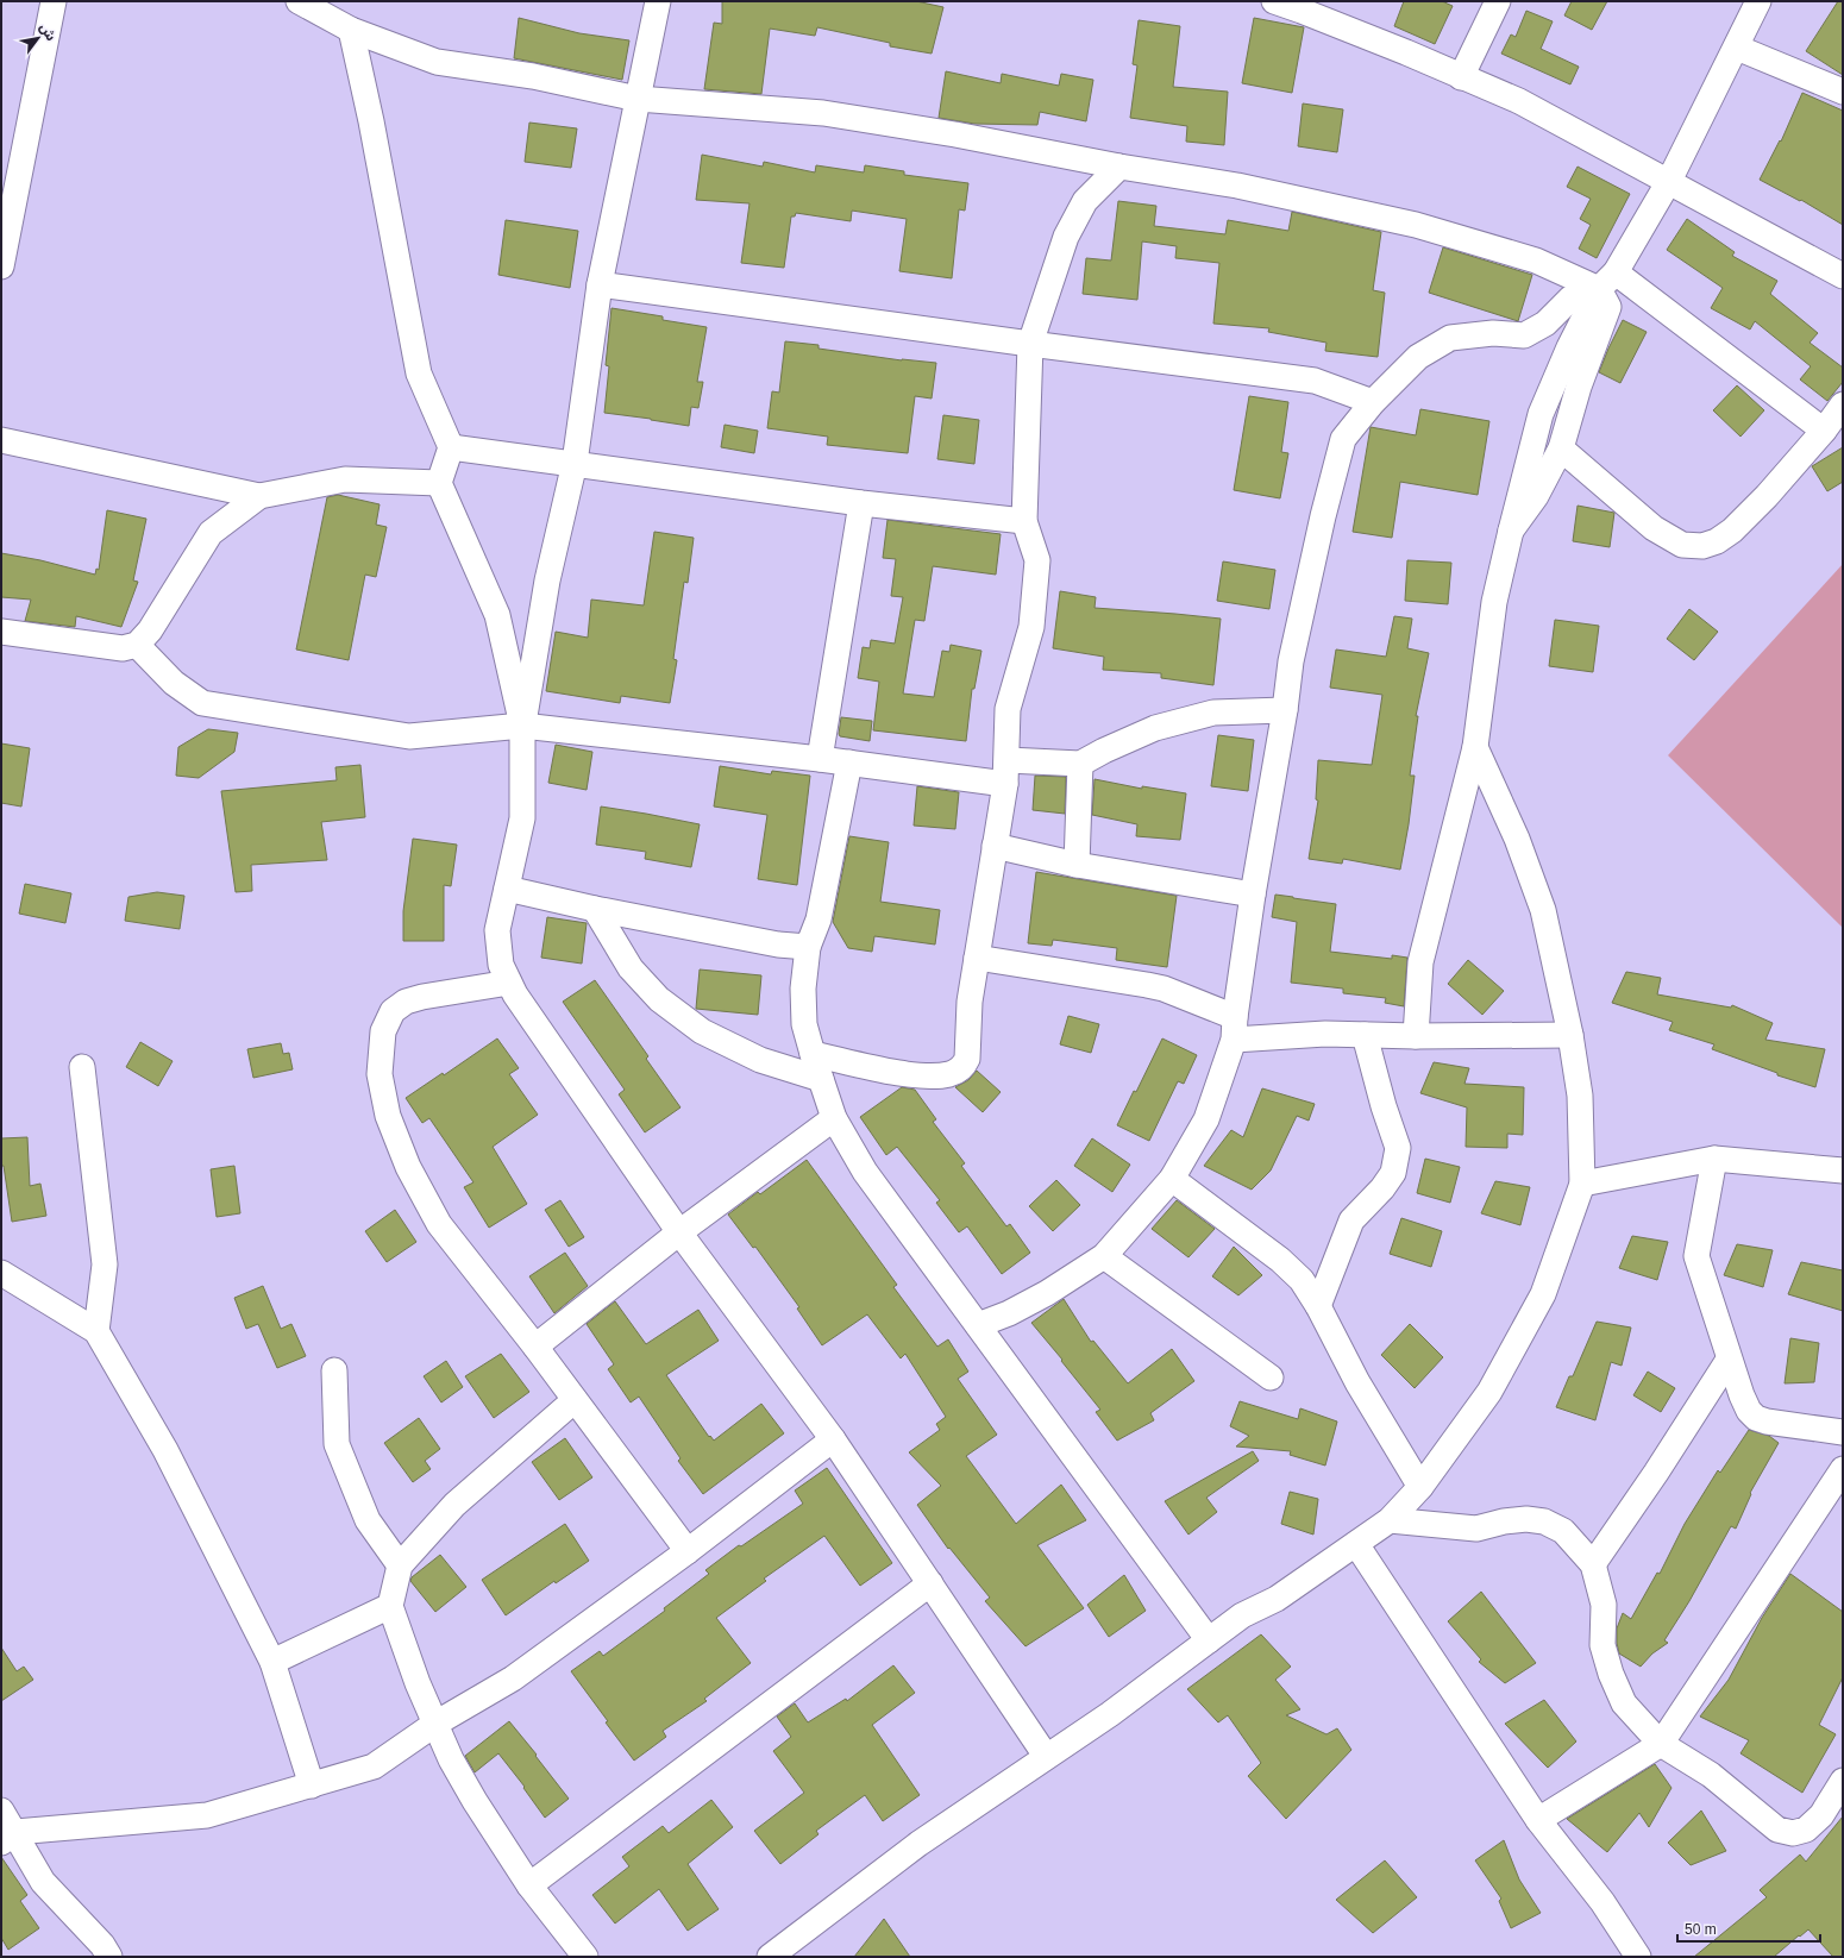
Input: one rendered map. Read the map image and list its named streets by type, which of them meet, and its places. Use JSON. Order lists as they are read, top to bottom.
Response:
{
  "scale_bar": "50 m",
  "north": "top right"
}
